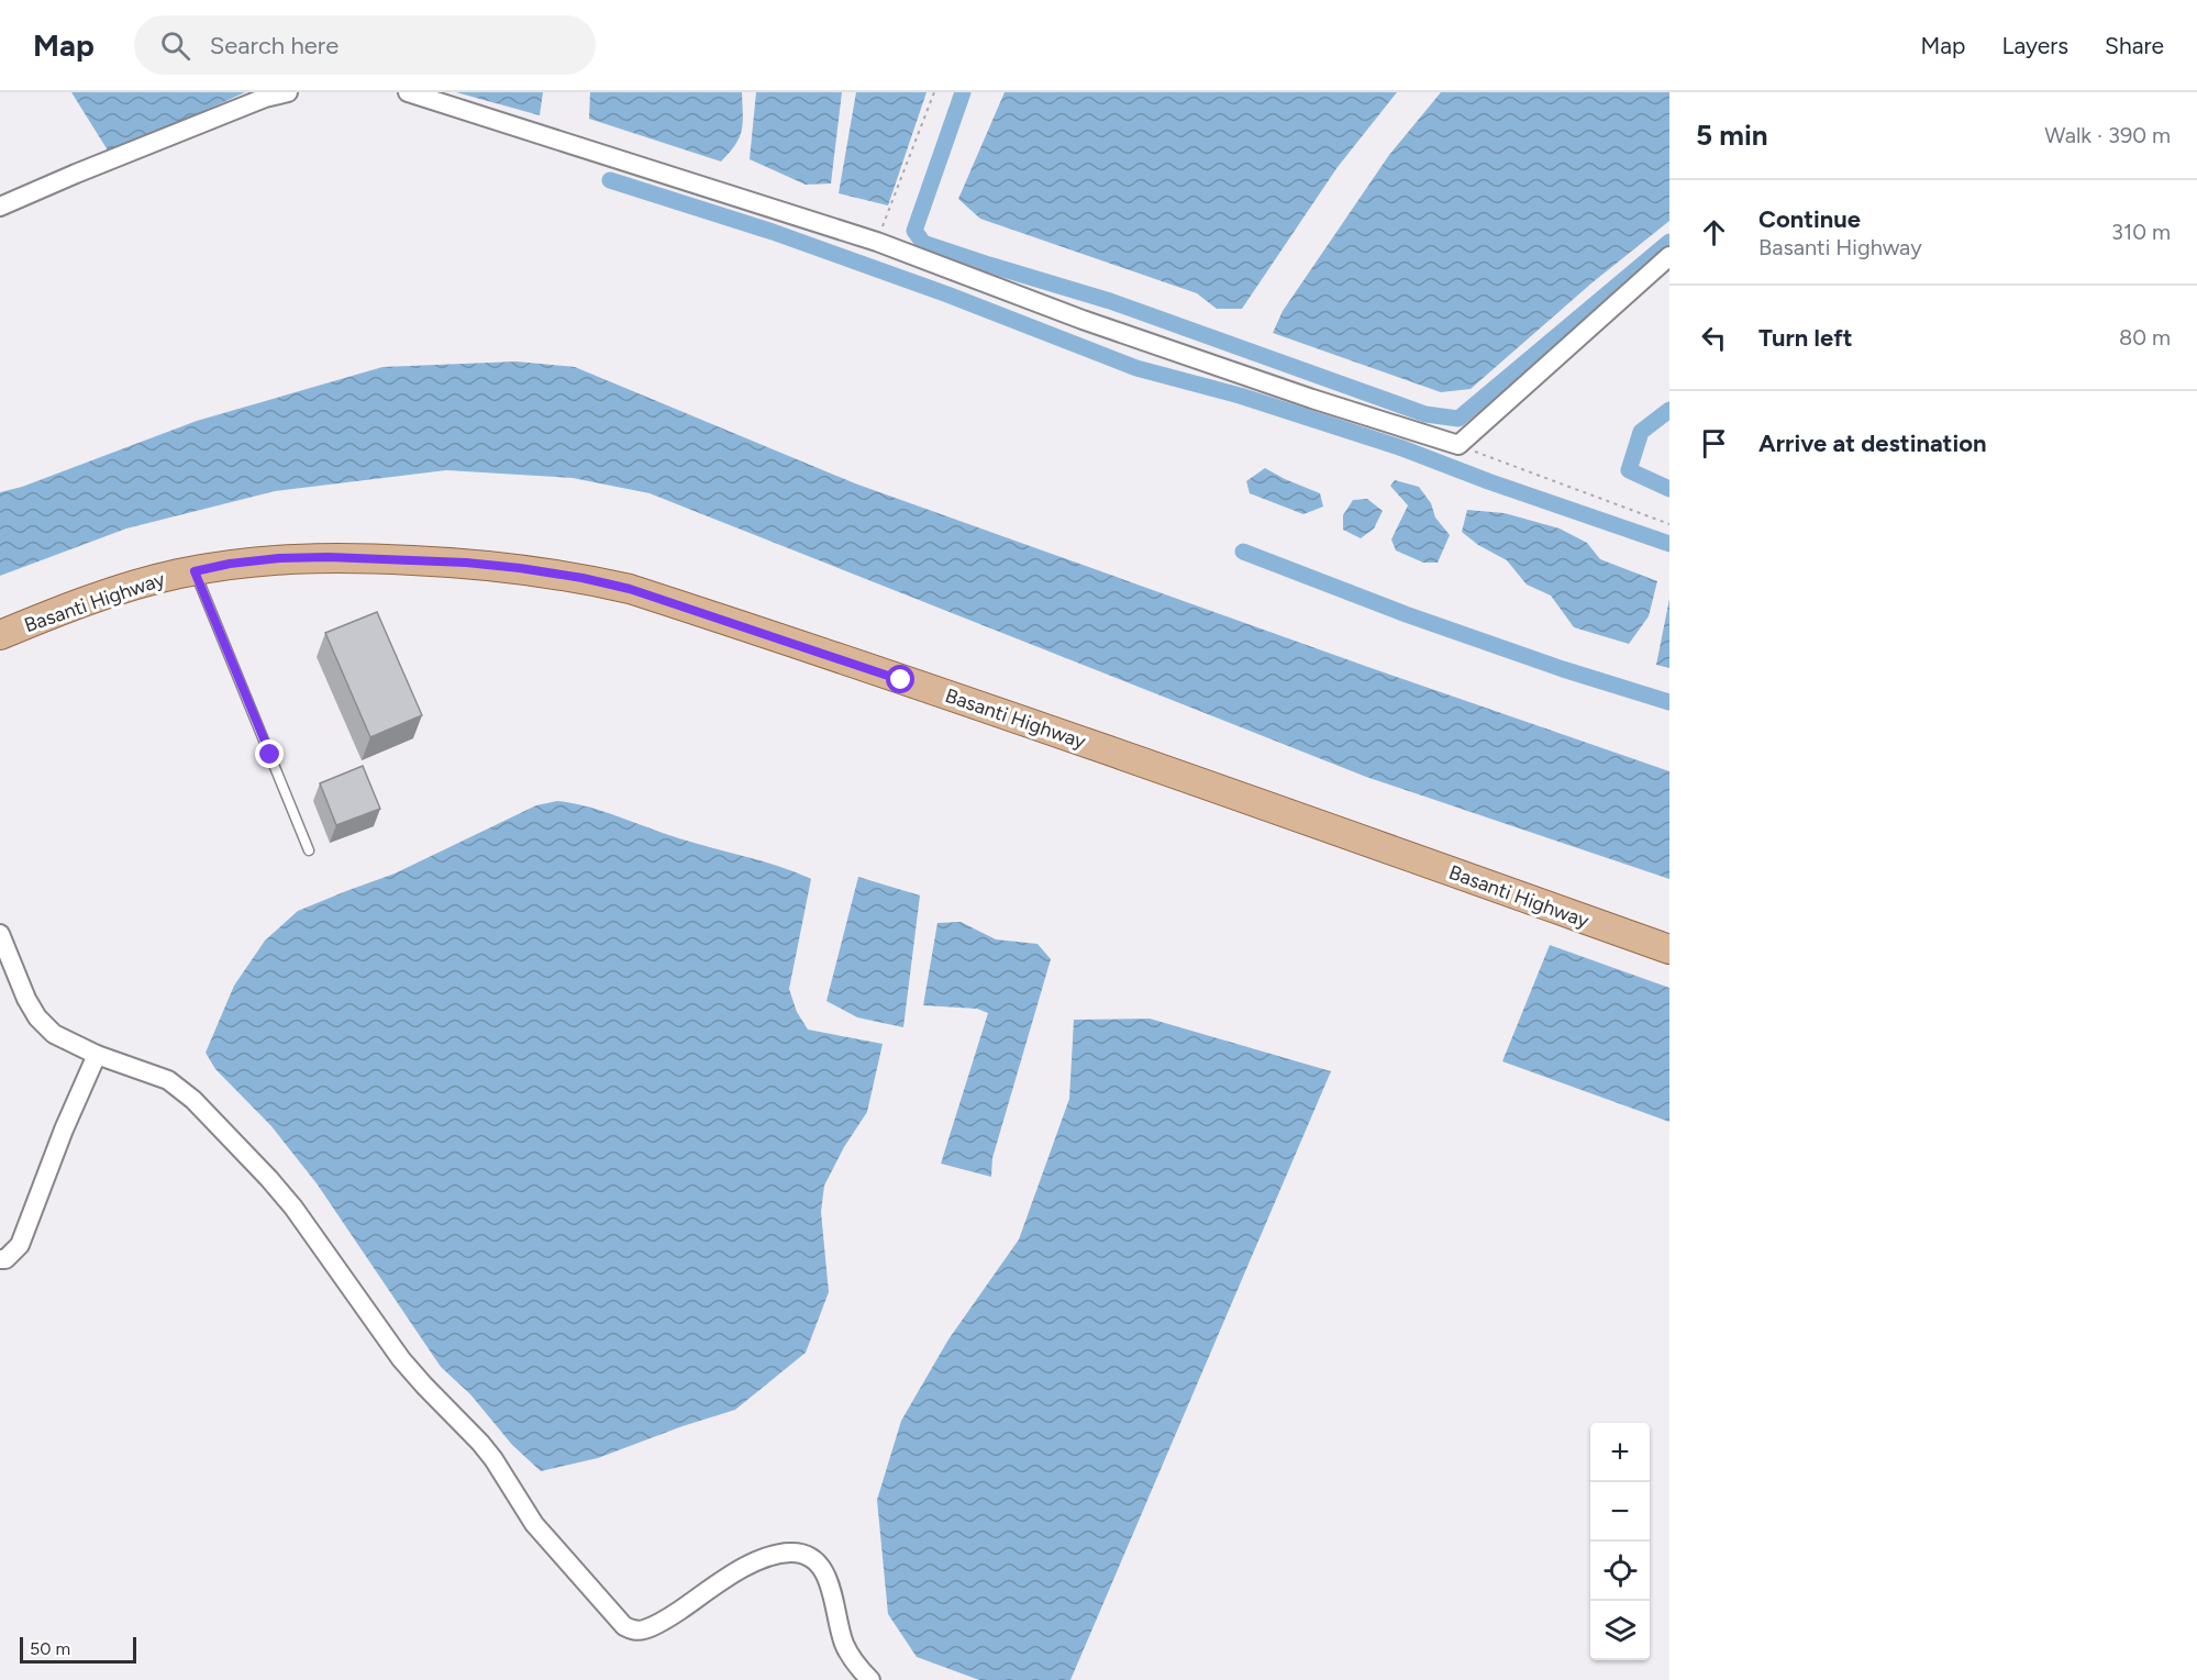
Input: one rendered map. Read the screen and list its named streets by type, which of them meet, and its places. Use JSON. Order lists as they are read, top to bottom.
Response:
{
  "streets": {
    "main road": ["Basanti Highway"]
  },
  "scale_bar": "50 m",
  "page": {
    "header": "Map",
    "search": "Search here",
    "nav": ["Map", "Layers", "Share"],
    "heading": ["5 min", "Walk · 390 m"],
    "list": [
      ["Continue", "Basanti Highway", "310 m"],
      ["Turn left", "80 m"],
      "Arrive at destination"
    ],
    "map_buttons": ["+", "−"],
    "scale": "50 m"
  }
}
